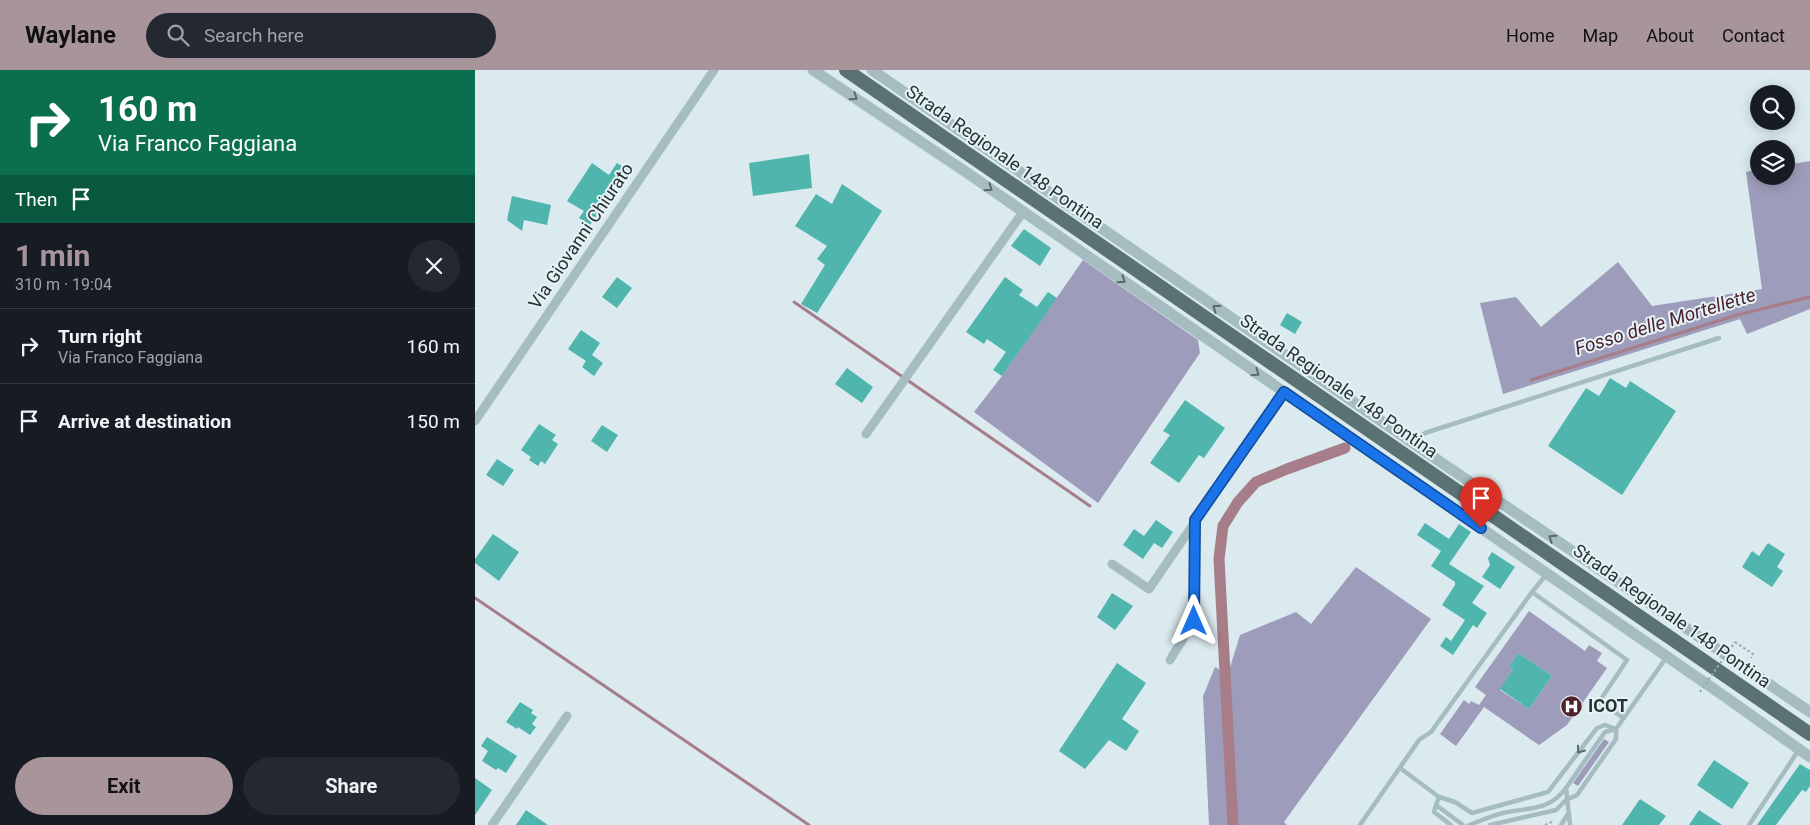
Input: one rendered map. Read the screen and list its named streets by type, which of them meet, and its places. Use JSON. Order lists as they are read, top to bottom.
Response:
{
  "streets": {
    "main road": ["Strada Regionale 148 Pontina"],
    "street": ["Via Giovanni Chiurato"]
  },
  "water": ["Fosso delle Mortellette"],
  "places": {
    "hospital": ["ICOT"]
  },
  "page": {
    "header": "Waylane",
    "search": "Search here",
    "nav": [
      "Home",
      "Map",
      "About",
      "Contact"
    ],
    "turn": ["160 m", "Via Franco Faggiana"],
    "then": "Then",
    "heading": ["1 min", "310 m · 19:04"],
    "list": [
      {
        "name": "Turn right",
        "note": "Via Franco Faggiana",
        "value": "160 m"
      },
      {
        "name": "Arrive at destination",
        "value": "150 m"
      }
    ],
    "buttons": ["Exit", "Share"]
  }
}
